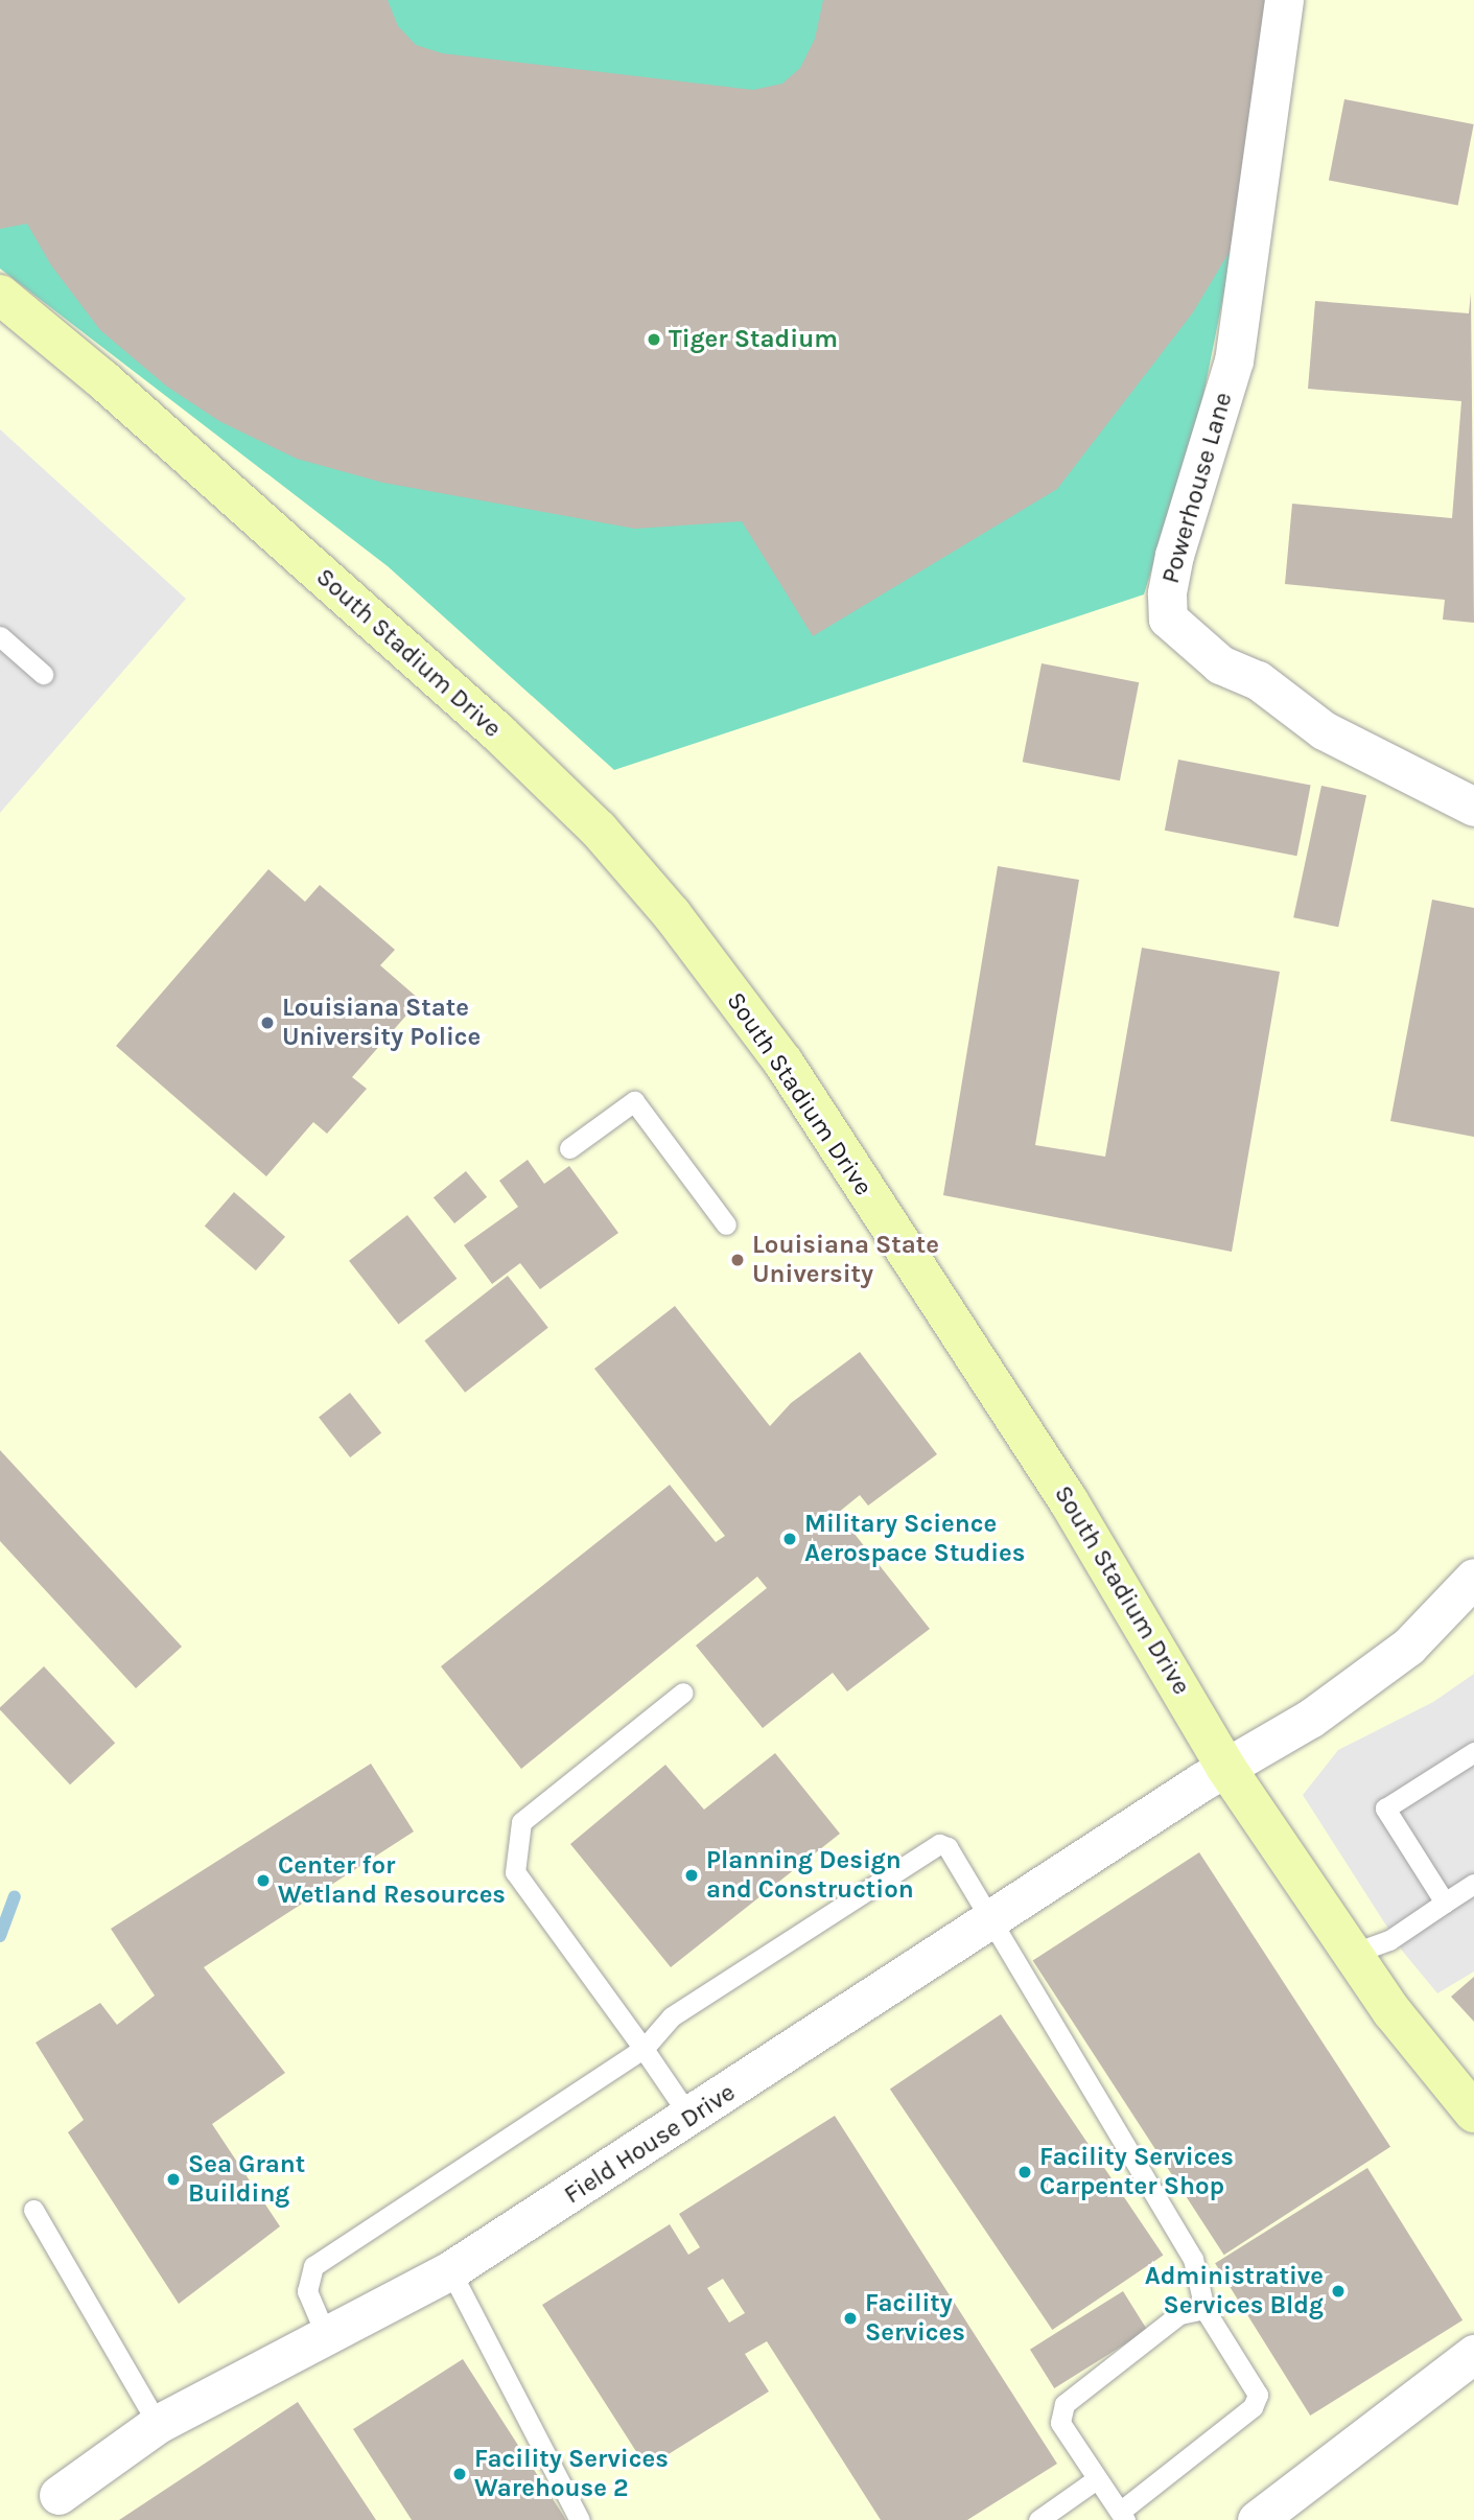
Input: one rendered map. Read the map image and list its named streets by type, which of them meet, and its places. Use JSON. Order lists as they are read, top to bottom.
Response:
{
  "streets": {
    "street": ["Powerhouse Lane", "South Stadium Drive", "Field House Drive"]
  },
  "crossings": [
    ["South Stadium Drive", "Field House Drive"]
  ],
  "places": [
    "Tiger Stadium",
    "Louisiana State University Police",
    "Louisiana State University",
    "Military Science Aerospace Studies",
    "Planning Design and Construction",
    "Center for Wetland Resources",
    "Facility Services Carpenter Shop",
    "Sea Grant Building",
    "Administrative Services Bldg",
    "Facility Services",
    "Facility Services Warehouse 2"
  ]
}
